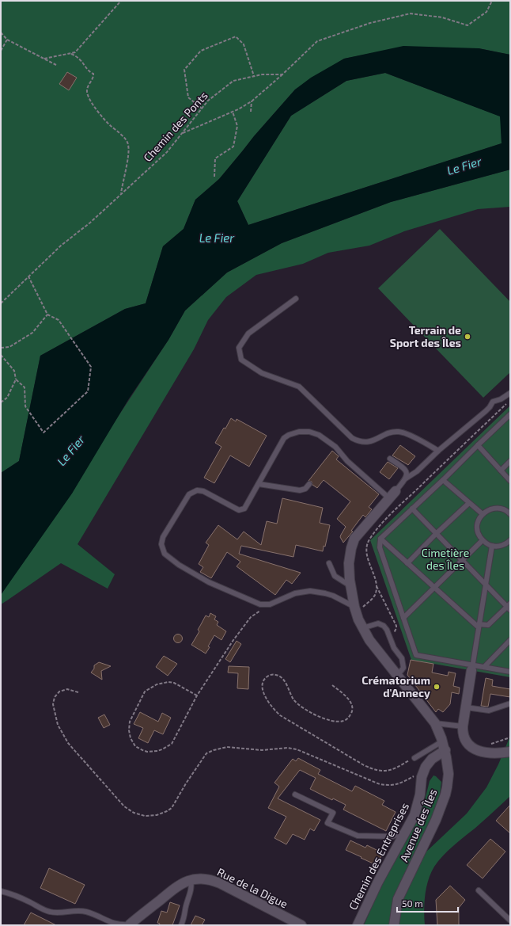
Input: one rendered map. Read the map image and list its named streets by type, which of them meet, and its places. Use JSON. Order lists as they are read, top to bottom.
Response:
{
  "streets": {
    "street": ["Avenue des Îles", "Chemin des Entreprises", "Rue de la Digue"],
    "path": ["Chemin des Ponts"]
  },
  "crossings": [
    ["Avenue des Îles", "Chemin des Entreprises"]
  ],
  "water": ["Le Fier"],
  "parks": ["Cimetière des Îles"],
  "places": ["Terrain de Sport des Îles", "Crématorium d'Annecy"],
  "scale_bar": "50 m"
}
